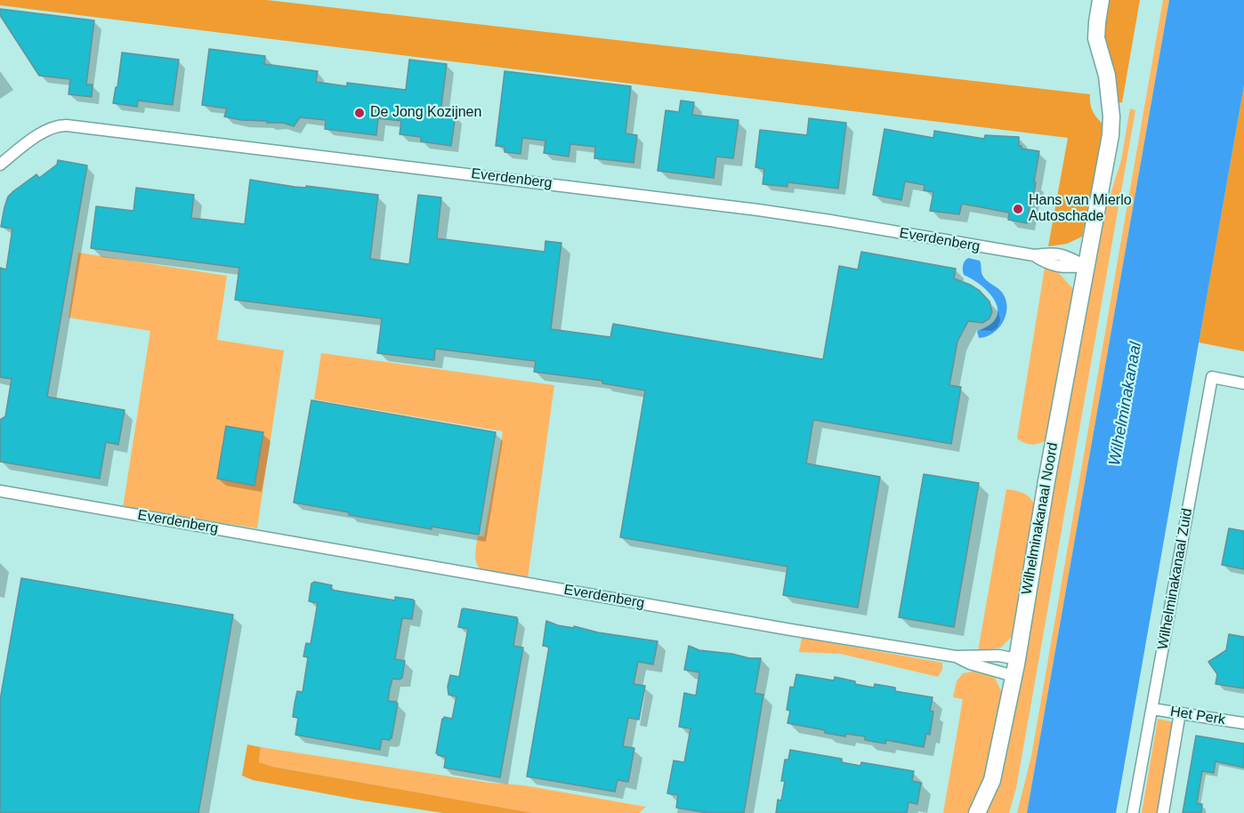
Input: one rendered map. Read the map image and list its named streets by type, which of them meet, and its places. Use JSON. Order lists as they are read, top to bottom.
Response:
{
  "streets": {
    "street": [
      "Everdenberg",
      "Wilhelminakanaal Noord",
      "Wilhelminakanaal Zuid",
      "Het Perk"
    ]
  },
  "crossings": [
    ["Everdenberg", "Wilhelminakanaal Noord"],
    ["Wilhelminakanaal Zuid", "Het Perk"]
  ],
  "water": ["Wilhelminakanaal"],
  "places": ["De Jong Kozijnen", "Hans van Mierlo Autoschade"]
}
